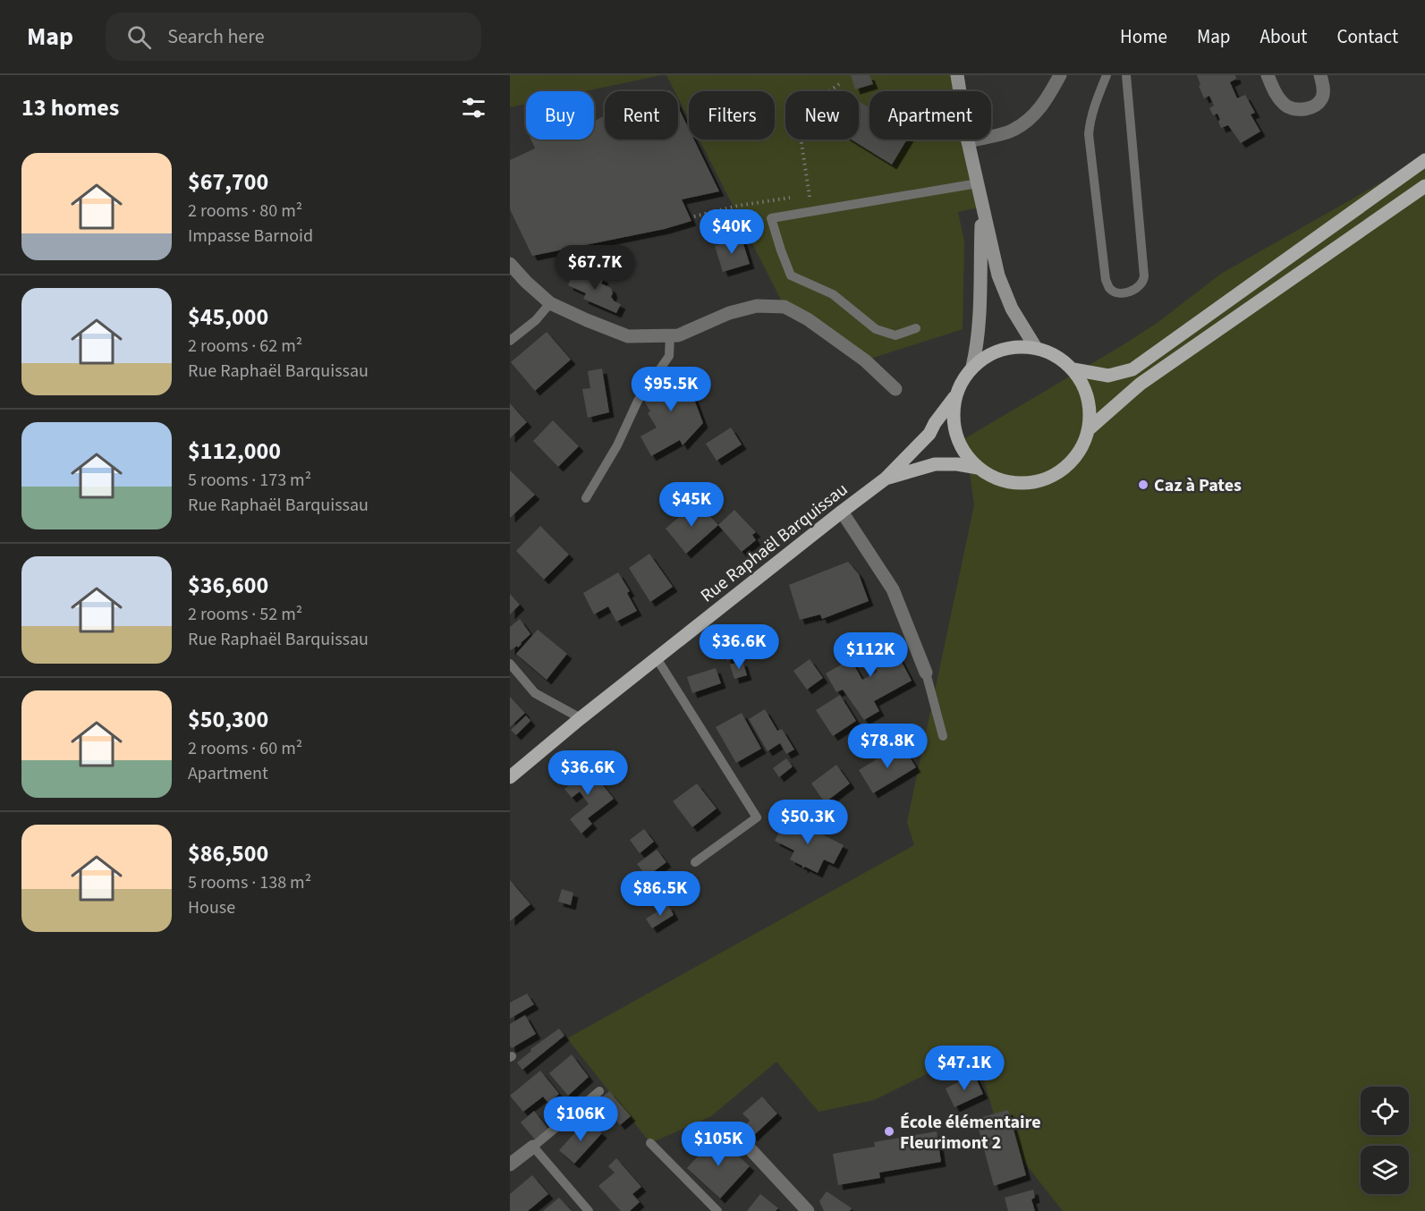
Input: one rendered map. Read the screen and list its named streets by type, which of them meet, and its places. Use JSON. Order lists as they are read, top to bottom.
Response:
{
  "streets": {
    "main road": ["Rue Raphaël Barquissau"]
  },
  "places": ["Caz à Pates", "École élémentaire Fleurimont 2"],
  "page": {
    "header": "Map",
    "search": "Search here",
    "nav": [
      "Home",
      "Map",
      "About",
      "Contact"
    ],
    "heading": "13 homes",
    "chip": [
      "Buy",
      "Rent",
      "Filters",
      "New",
      "Apartment"
    ],
    "list": [
      {
        "name": "$67,700",
        "note": "2 rooms · 80 m² · Impasse Barnoid"
      },
      {
        "name": "$45,000",
        "note": "2 rooms · 62 m² · Rue Raphaël Barquissau"
      },
      {
        "name": "$112,000",
        "note": "5 rooms · 173 m² · Rue Raphaël Barquissau"
      },
      {
        "name": "$36,600",
        "note": "2 rooms · 52 m² · Rue Raphaël Barquissau"
      },
      {
        "name": "$50,300",
        "note": "2 rooms · 60 m² · Apartment"
      },
      {
        "name": "$86,500",
        "note": "5 rooms · 138 m² · House"
      }
    ],
    "price": [
      "$40K",
      "$67.7K",
      "$95.5K",
      "$45K",
      "$36.6K",
      "$112K",
      "$78.8K",
      "$36.6K",
      "$50.3K",
      "$86.5K",
      "$47.1K",
      "$106K",
      "$105K"
    ]
  }
}
